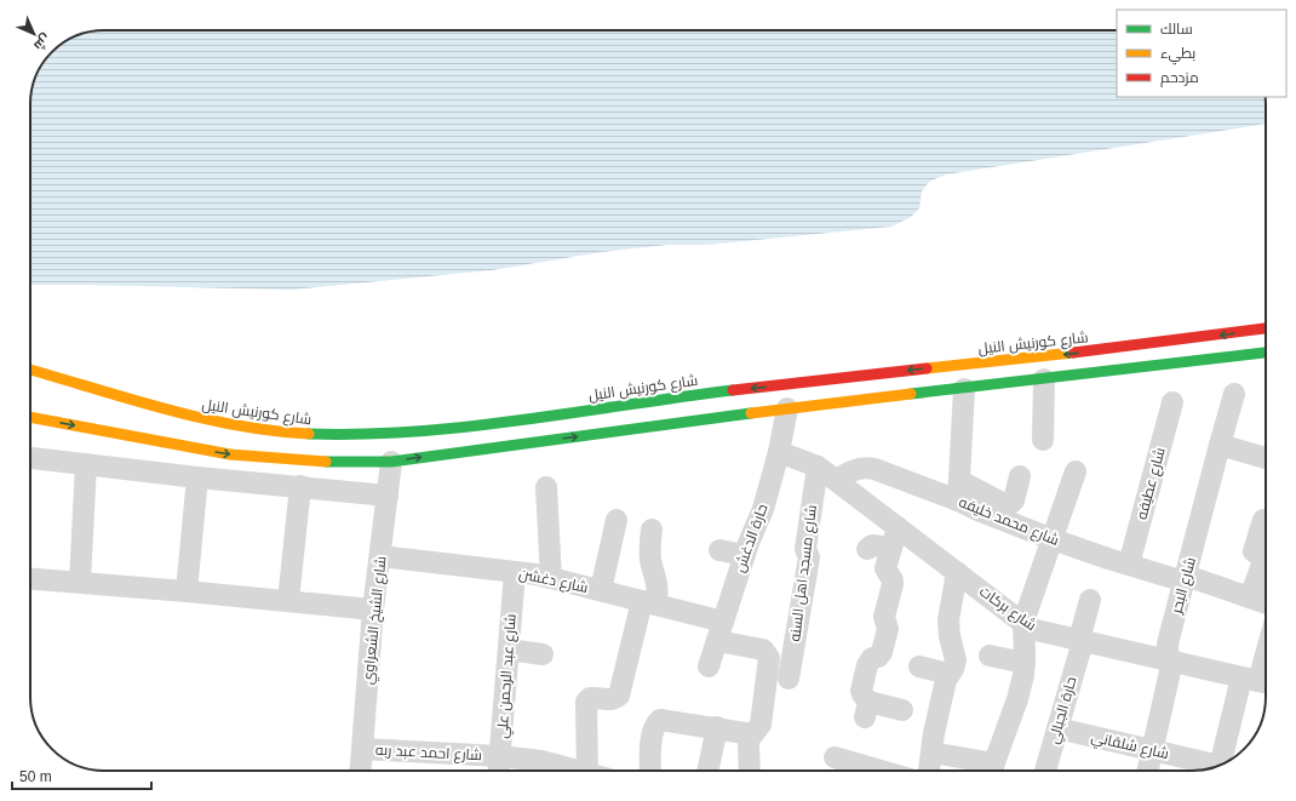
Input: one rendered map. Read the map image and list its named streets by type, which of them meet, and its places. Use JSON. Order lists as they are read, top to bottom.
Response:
{
  "streets": {
    "highway": ["شارع كورنيش النيل"],
    "street": [
      "شارع عطيفه",
      "شارع محمد خليفه",
      "حارة الدغش",
      "شارع مسجد اهل السنه",
      "شارع دغشن",
      "شارع البحر",
      "شارع بركات",
      "شارع الشيخ الشعراوي",
      "شارع عبد الرحمن علي",
      "حارة الجبالي",
      "شارع شلقاني",
      "شارع احمد عبد ربه"
    ]
  },
  "crossings": [
    ["شارع عطيفه", "شارع محمد خليفه"],
    ["شارع محمد خليفه", "شارع مسجد اهل السنه"],
    ["شارع محمد خليفه", "شارع البحر"],
    ["شارع محمد خليفه", "شارع بركات"],
    ["حارة الدغش", "شارع دغشن"],
    ["حارة الدغش", "شارع بركات"],
    ["شارع مسجد اهل السنه", "شارع بركات"],
    ["شارع دغشن", "شارع الشيخ الشعراوي"],
    ["شارع دغشن", "شارع عبد الرحمن علي"],
    ["شارع البحر", "شارع بركات"],
    ["شارع البحر", "شارع شلقاني"],
    ["شارع بركات", "حارة الجبالي"],
    ["شارع الشيخ الشعراوي", "شارع احمد عبد ربه"],
    ["شارع عبد الرحمن علي", "شارع احمد عبد ربه"],
    ["حارة الجبالي", "شارع شلقاني"]
  ],
  "legend": ["سالك", "بطيء", "مزدحم"],
  "scale_bar": "50 m",
  "north": "bottom right"
}
